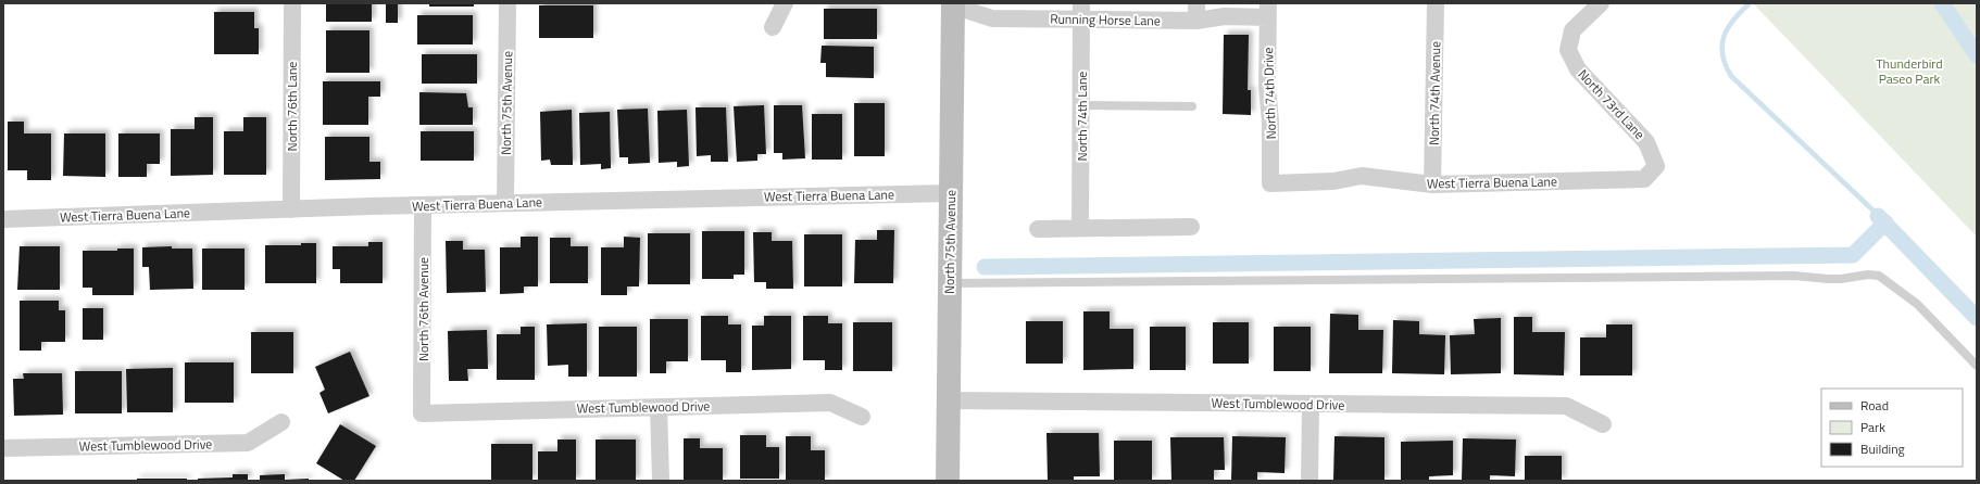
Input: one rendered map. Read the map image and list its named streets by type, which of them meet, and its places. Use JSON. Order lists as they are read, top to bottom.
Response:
{
  "streets": {
    "main road": ["North 75th Avenue"],
    "street": [
      "Running Horse Lane",
      "North 74th Drive",
      "North 74th Avenue",
      "North 73rd Lane",
      "North 76th Lane",
      "North 74th Lane",
      "West Tierra Buena Lane",
      "North 76th Avenue",
      "West Tumblewood Drive"
    ]
  },
  "crossings": [
    ["Running Horse Lane", "North 74th Drive"],
    ["Running Horse Lane", "North 75th Avenue"],
    ["Running Horse Lane", "North 74th Lane"],
    ["North 74th Drive", "West Tierra Buena Lane"],
    ["North 74th Avenue", "West Tierra Buena Lane"],
    ["North 75th Avenue", "West Tierra Buena Lane"],
    ["North 75th Avenue", "West Tumblewood Drive"],
    ["North 73rd Lane", "West Tierra Buena Lane"],
    ["North 76th Lane", "West Tierra Buena Lane"],
    ["West Tierra Buena Lane", "North 76th Avenue"],
    ["North 76th Avenue", "West Tumblewood Drive"]
  ],
  "parks": ["Thunderbird Paseo Park"],
  "legend": ["Road", "Park", "Building"]
}
